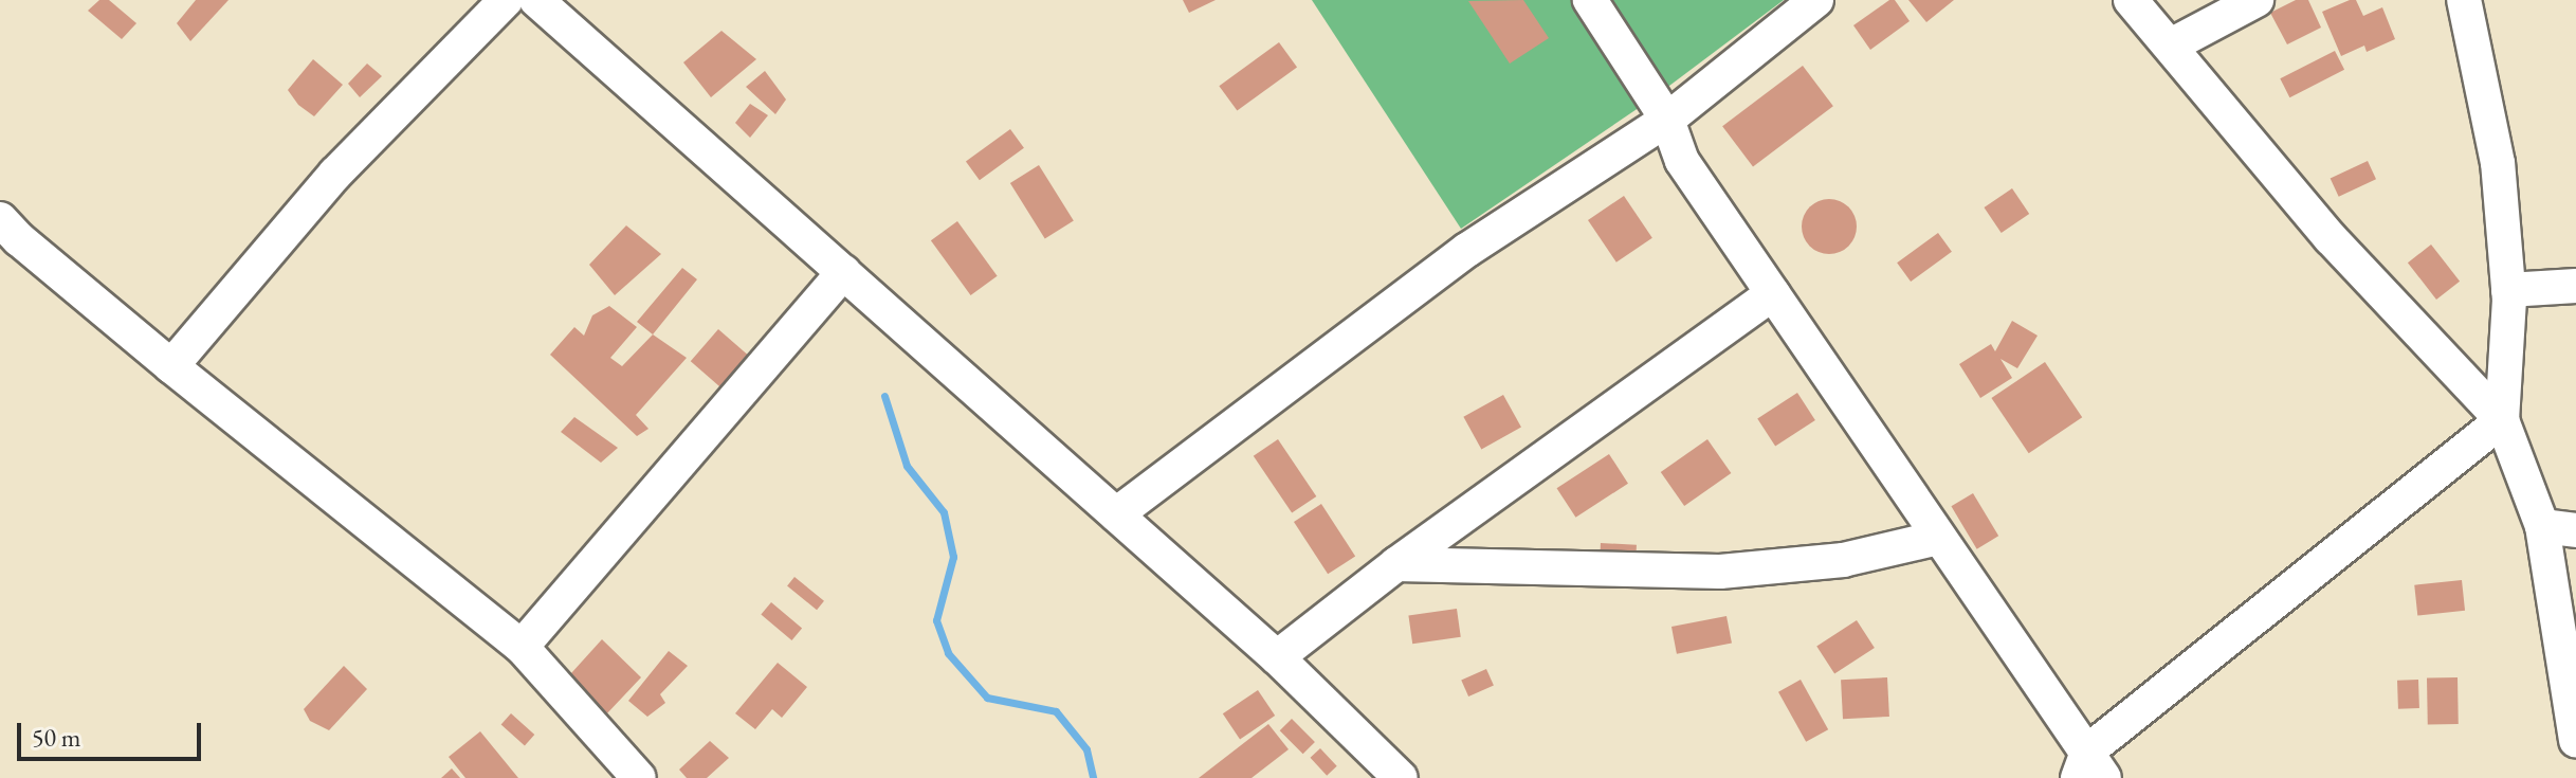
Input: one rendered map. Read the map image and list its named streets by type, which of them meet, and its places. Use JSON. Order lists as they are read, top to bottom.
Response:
{
  "scale_bar": "50 m"
}
